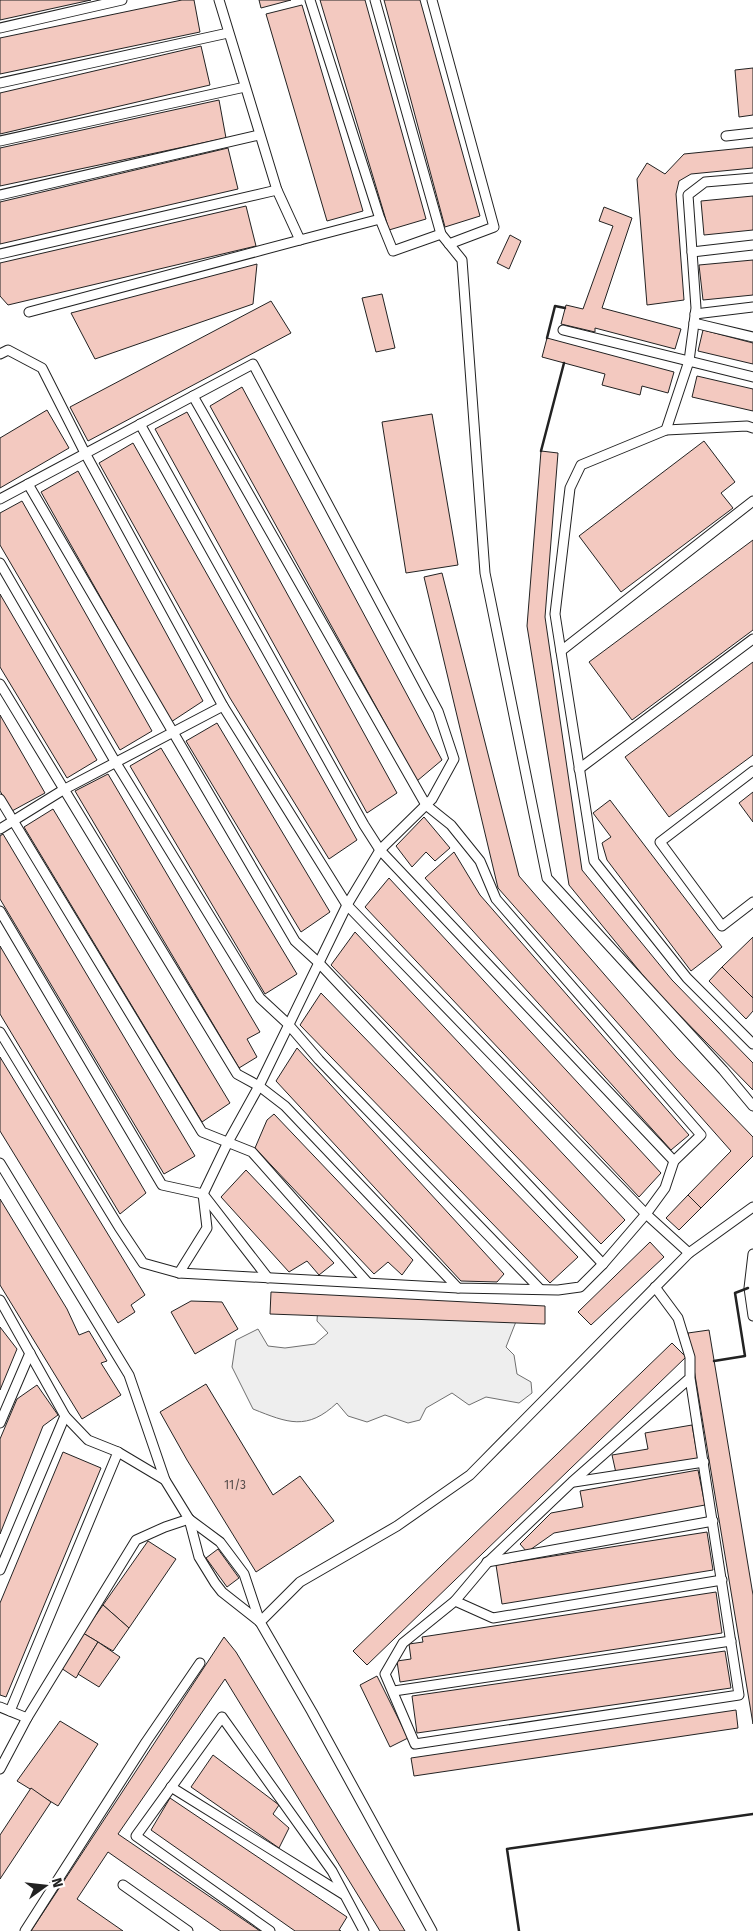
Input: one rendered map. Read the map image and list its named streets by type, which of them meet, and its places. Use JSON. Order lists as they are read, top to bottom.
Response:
{
  "house_numbers": ["11/3"],
  "north": "right"
}
